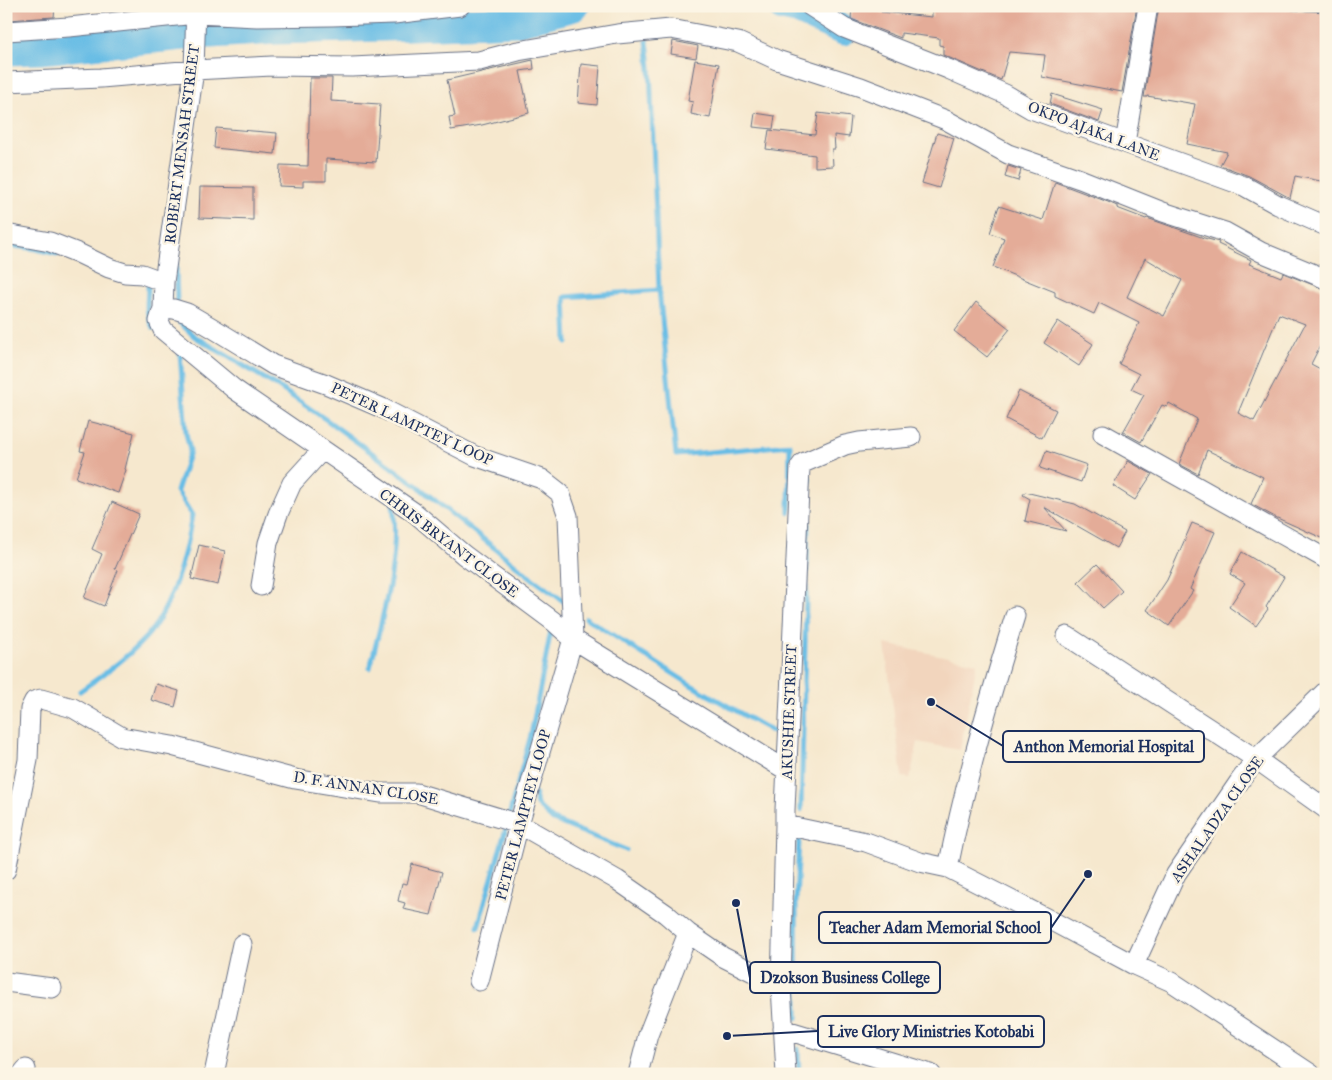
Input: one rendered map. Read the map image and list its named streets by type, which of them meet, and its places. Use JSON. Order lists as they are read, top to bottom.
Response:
{
  "streets": {
    "street": [
      "OKPO AJAKA LANE",
      "ROBERT MENSAH STREET",
      "PETER LAMPTEY LOOP",
      "CHRIS BRYANT CLOSE",
      "AKUSHIE STREET",
      "D. F. ANNAN CLOSE",
      "ASHALADZA CLOSE"
    ]
  },
  "crossings": [
    ["ROBERT MENSAH STREET", "CHRIS BRYANT CLOSE"],
    ["PETER LAMPTEY LOOP", "CHRIS BRYANT CLOSE"],
    ["PETER LAMPTEY LOOP", "D. F. ANNAN CLOSE"],
    ["CHRIS BRYANT CLOSE", "AKUSHIE STREET"],
    ["AKUSHIE STREET", "D. F. ANNAN CLOSE"]
  ],
  "places": [
    "Anthon Memorial Hospital",
    "Teacher Adam Memorial School",
    "Dzokson Business College",
    "Live Glory Ministries Kotobabi"
  ]
}
